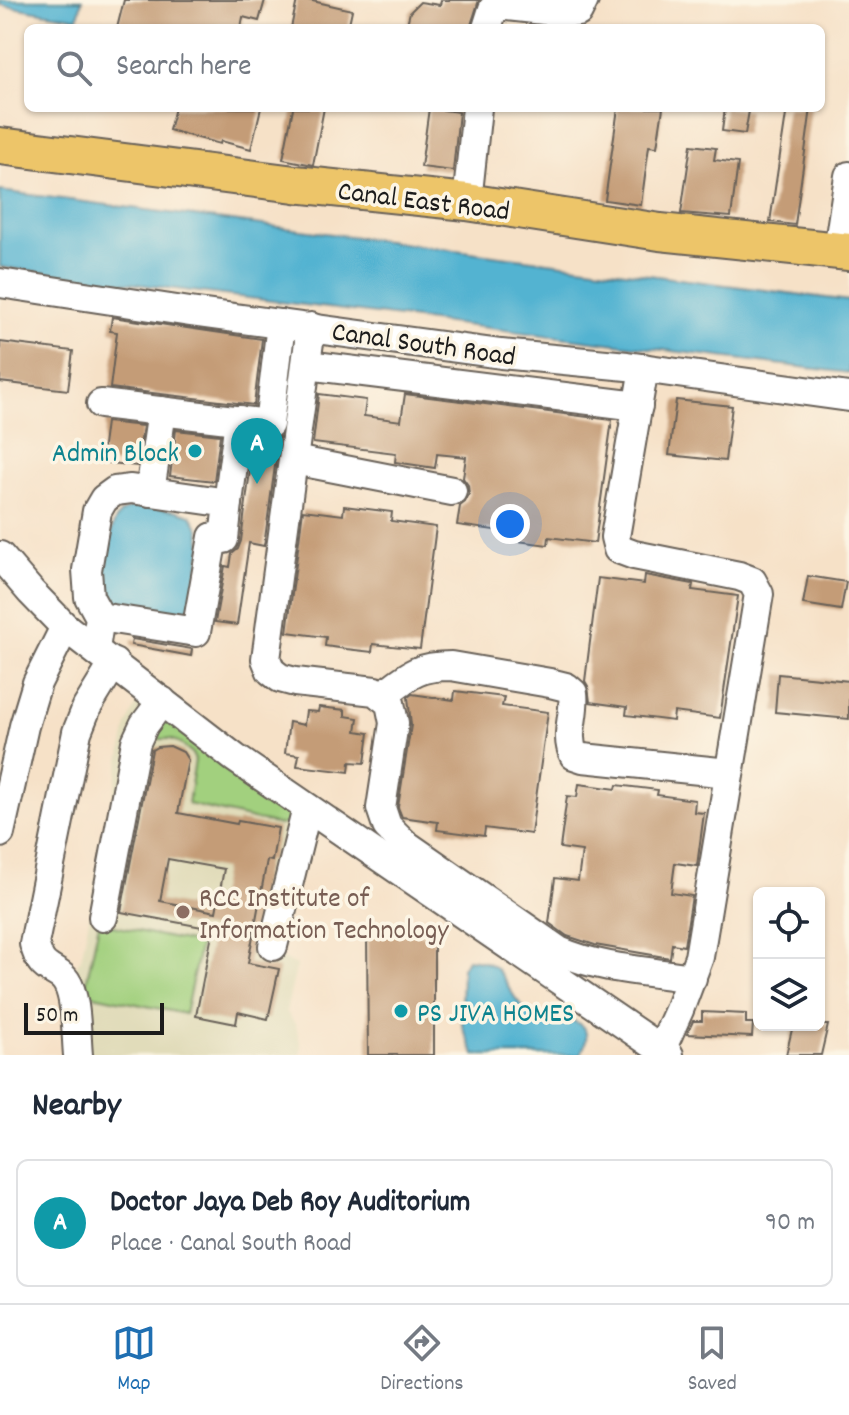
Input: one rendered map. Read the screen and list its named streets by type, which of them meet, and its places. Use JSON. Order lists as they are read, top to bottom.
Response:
{
  "streets": {
    "main road": ["Canal East Road"],
    "street": ["Canal South Road"]
  },
  "places": ["Admin Block", "RCC Institute of Information Technology", "PS JIVA HOMES"],
  "scale_bar": "50 m",
  "page": {
    "search": "Search here",
    "pins": "A",
    "scale": "50 m",
    "heading": "Nearby",
    "list": [
      {
        "mark": "A",
        "name": "Doctor Jaya Deb Roy Auditorium",
        "note": "Place · Canal South Road",
        "value": "90 m"
      }
    ],
    "nav": ["Map", "Directions", "Saved"]
  }
}
